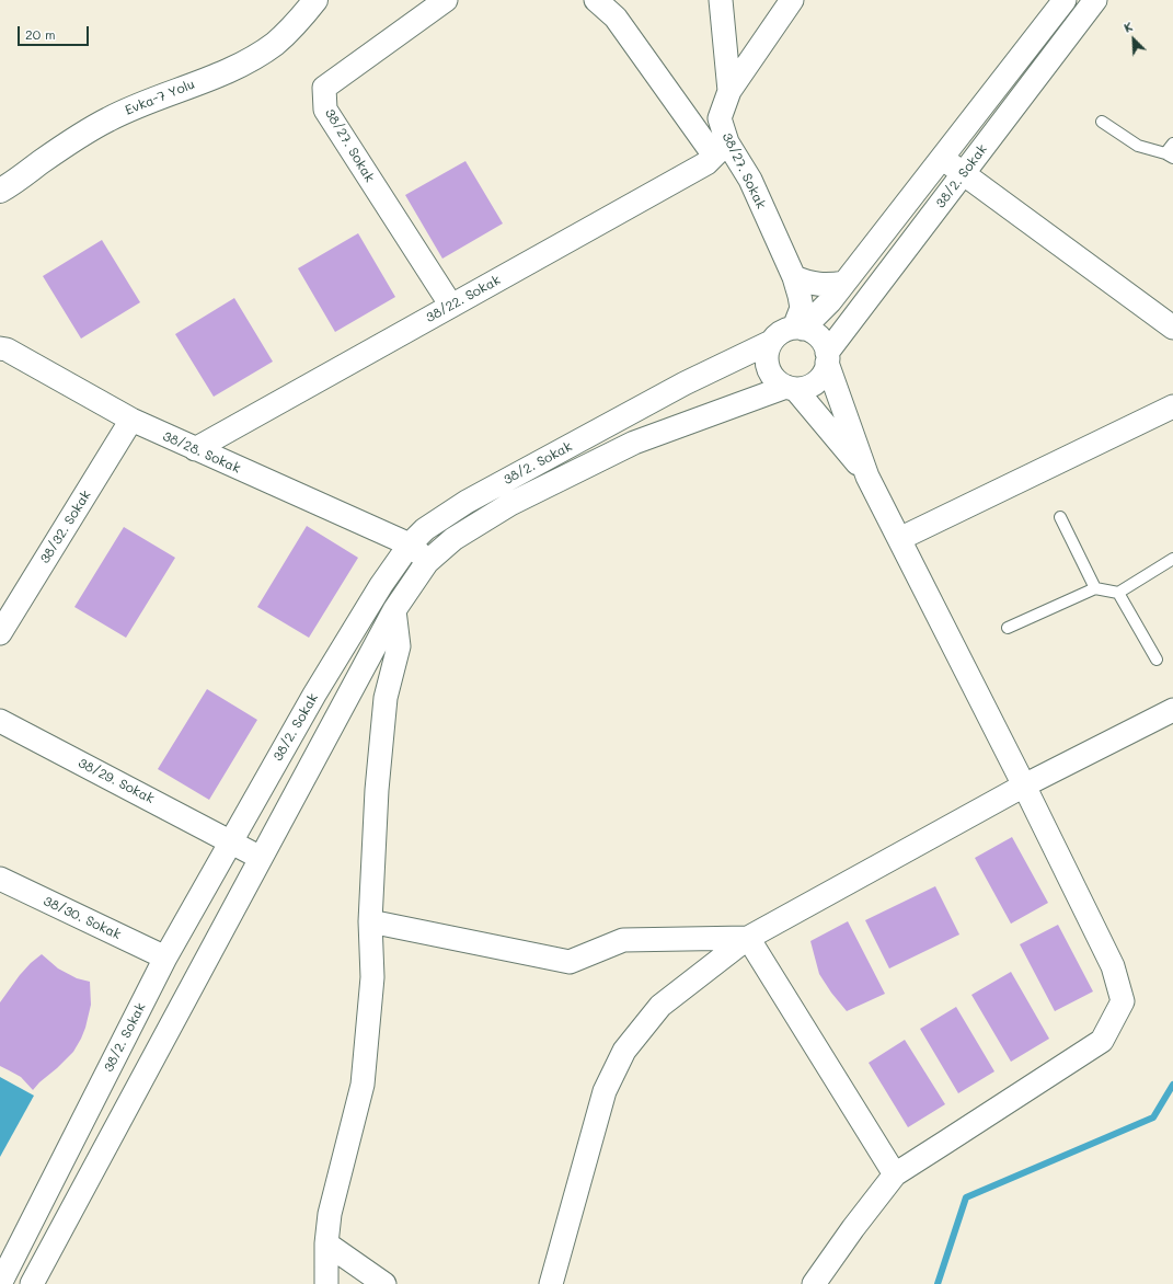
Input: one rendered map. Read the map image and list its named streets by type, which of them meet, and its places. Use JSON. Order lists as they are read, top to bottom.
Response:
{
  "streets": {
    "street": [
      "Evka-7 Yolu",
      "38/27. Sokak",
      "38/2. Sokak",
      "38/22. Sokak",
      "38/28. Sokak",
      "38/32. Sokak",
      "38/29. Sokak",
      "38/30. Sokak"
    ]
  },
  "crossings": [
    ["38/27. Sokak", "38/2. Sokak"],
    ["38/27. Sokak", "38/22. Sokak"],
    ["38/2. Sokak", "38/28. Sokak"],
    ["38/2. Sokak", "38/29. Sokak"],
    ["38/2. Sokak", "38/30. Sokak"],
    ["38/22. Sokak", "38/28. Sokak"],
    ["38/28. Sokak", "38/32. Sokak"]
  ],
  "scale_bar": "20 m",
  "north": "top left"
}
